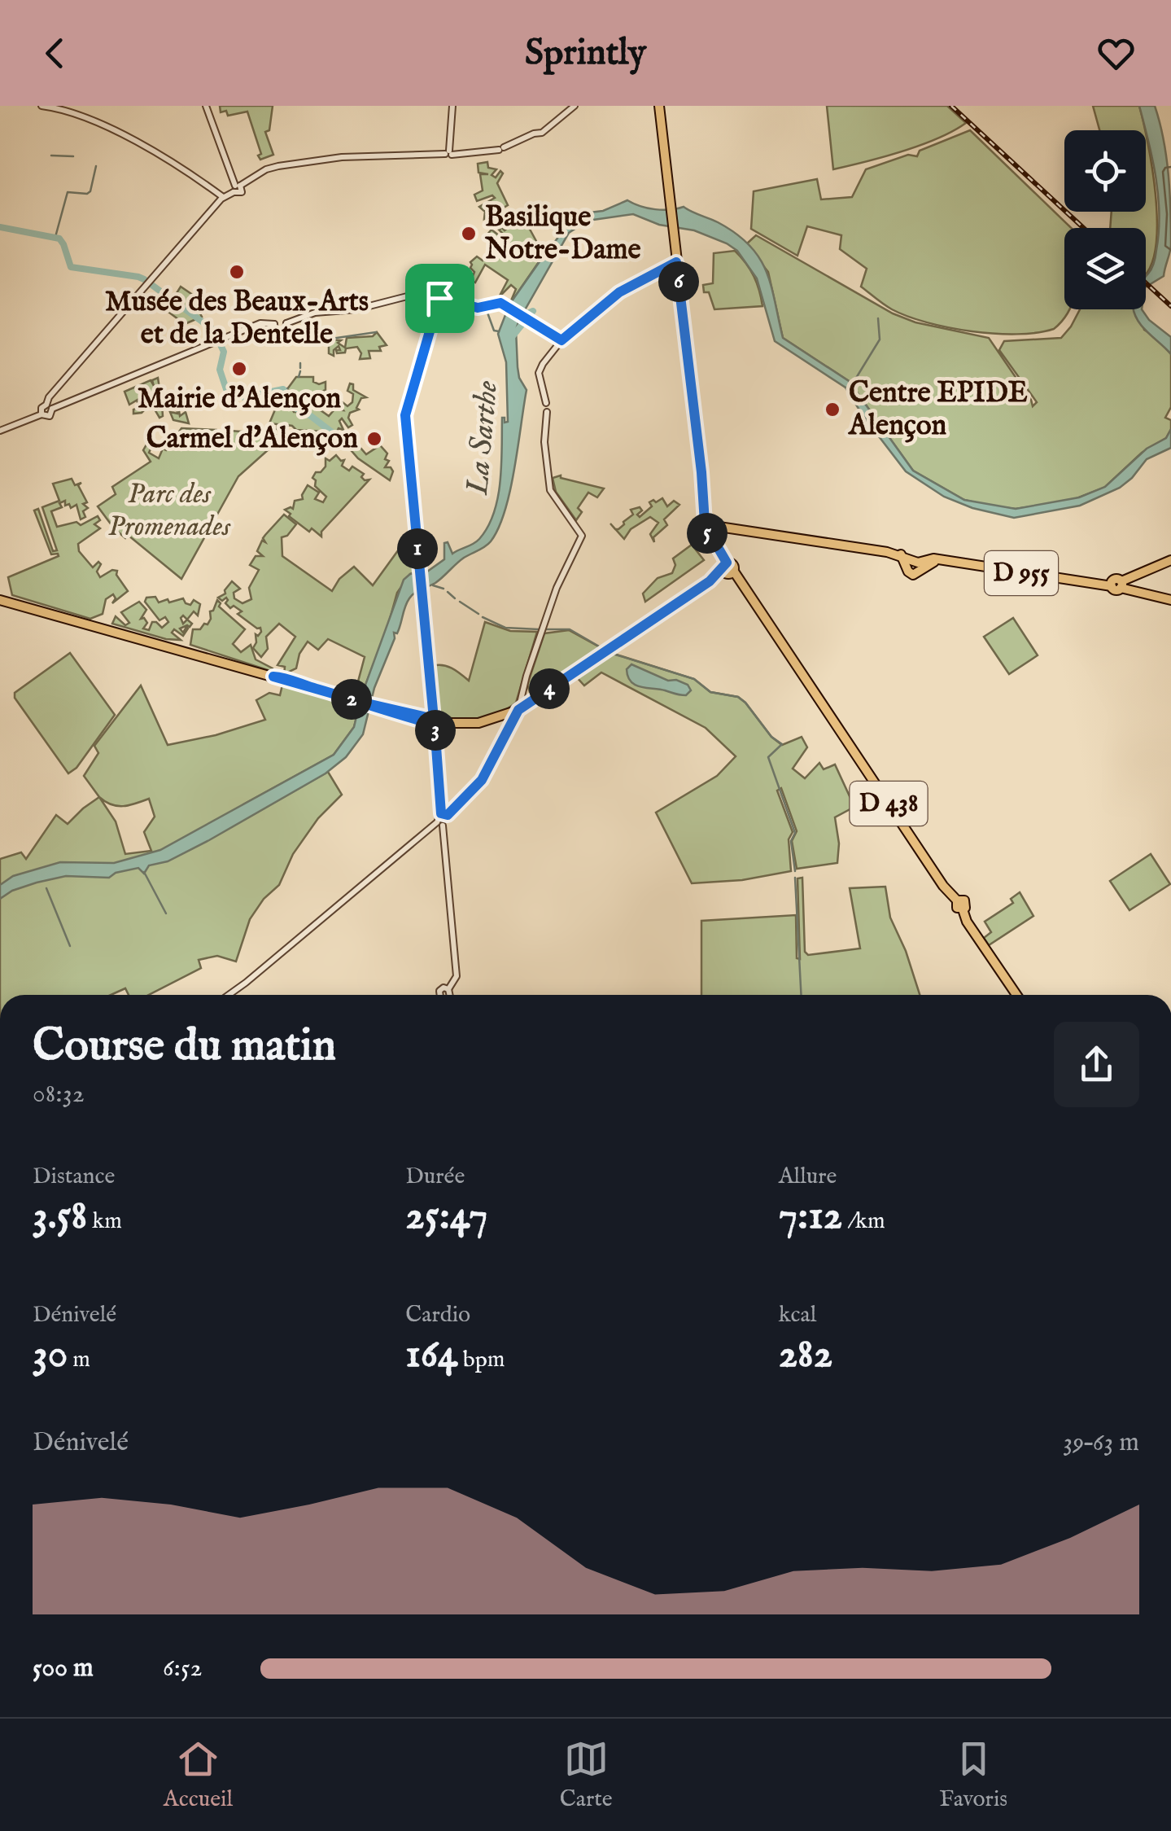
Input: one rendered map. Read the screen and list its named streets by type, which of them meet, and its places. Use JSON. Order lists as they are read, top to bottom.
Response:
{
  "streets": {
    "main road": ["D 955", "D 438"]
  },
  "crossings": [
    ["D 955", "D 438"]
  ],
  "water": ["La Sarthe"],
  "parks": ["Parc des Promenades"],
  "places": [
    "Basilique Notre-Dame",
    "Musée des Beaux-Arts et de la Dentelle",
    "Mairie d'Alençon",
    "Centre EPIDE Alençon",
    "Carmel d'Alençon"
  ],
  "page": {
    "header": "Sprintly",
    "pins": [
      "6",
      "5",
      "1",
      "4",
      "2",
      "3"
    ],
    "heading": ["Course du matin", "08:32"],
    "stats": [
      ["Distance", "3.58 km"],
      ["Durée", "25:47"],
      ["Allure", "7:12 /km"],
      ["Dénivelé", "30 m"],
      ["Cardio", "164 bpm"],
      ["kcal", "282"]
    ],
    "chart": ["Dénivelé", "39–63 m"],
    "list": [
      {
        "name": "500 m",
        "note": "6:52"
      }
    ],
    "tabs": ["Accueil", "Carte", "Favoris"]
  }
}
